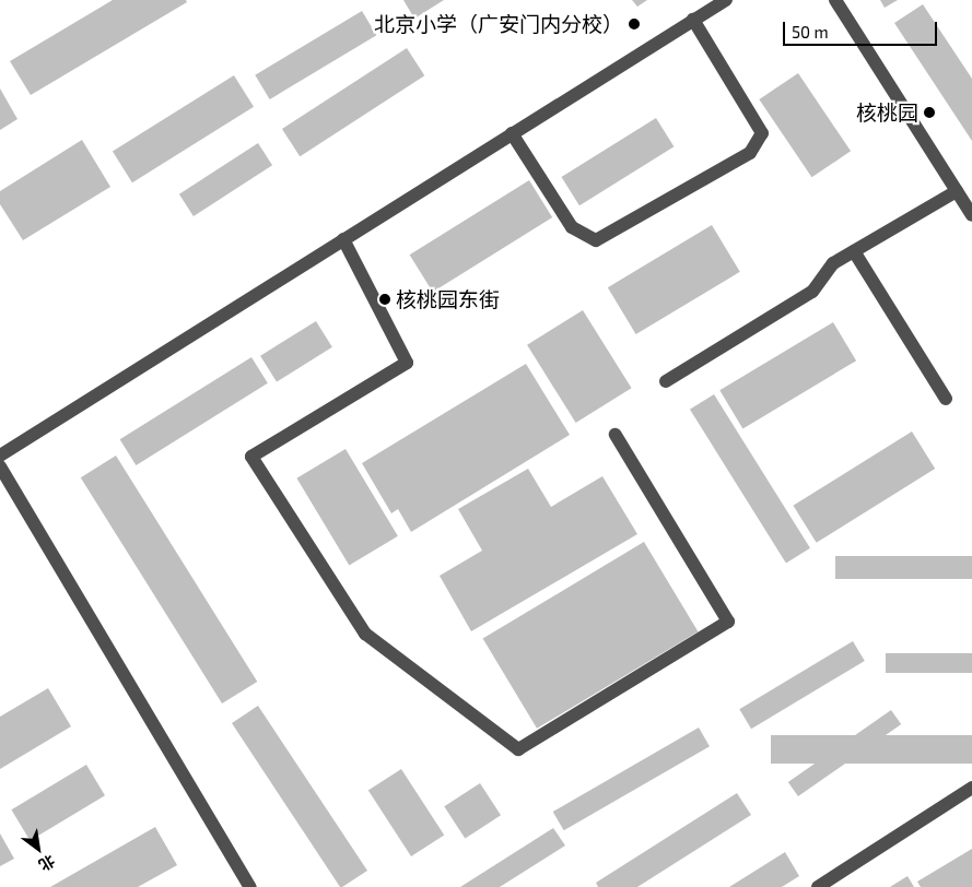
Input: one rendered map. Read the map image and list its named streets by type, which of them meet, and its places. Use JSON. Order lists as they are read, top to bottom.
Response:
{
  "places": ["北京小学（广安门内分校）", "核桃园", "核桃园东街"],
  "scale_bar": "50 m",
  "north": "bottom right"
}
